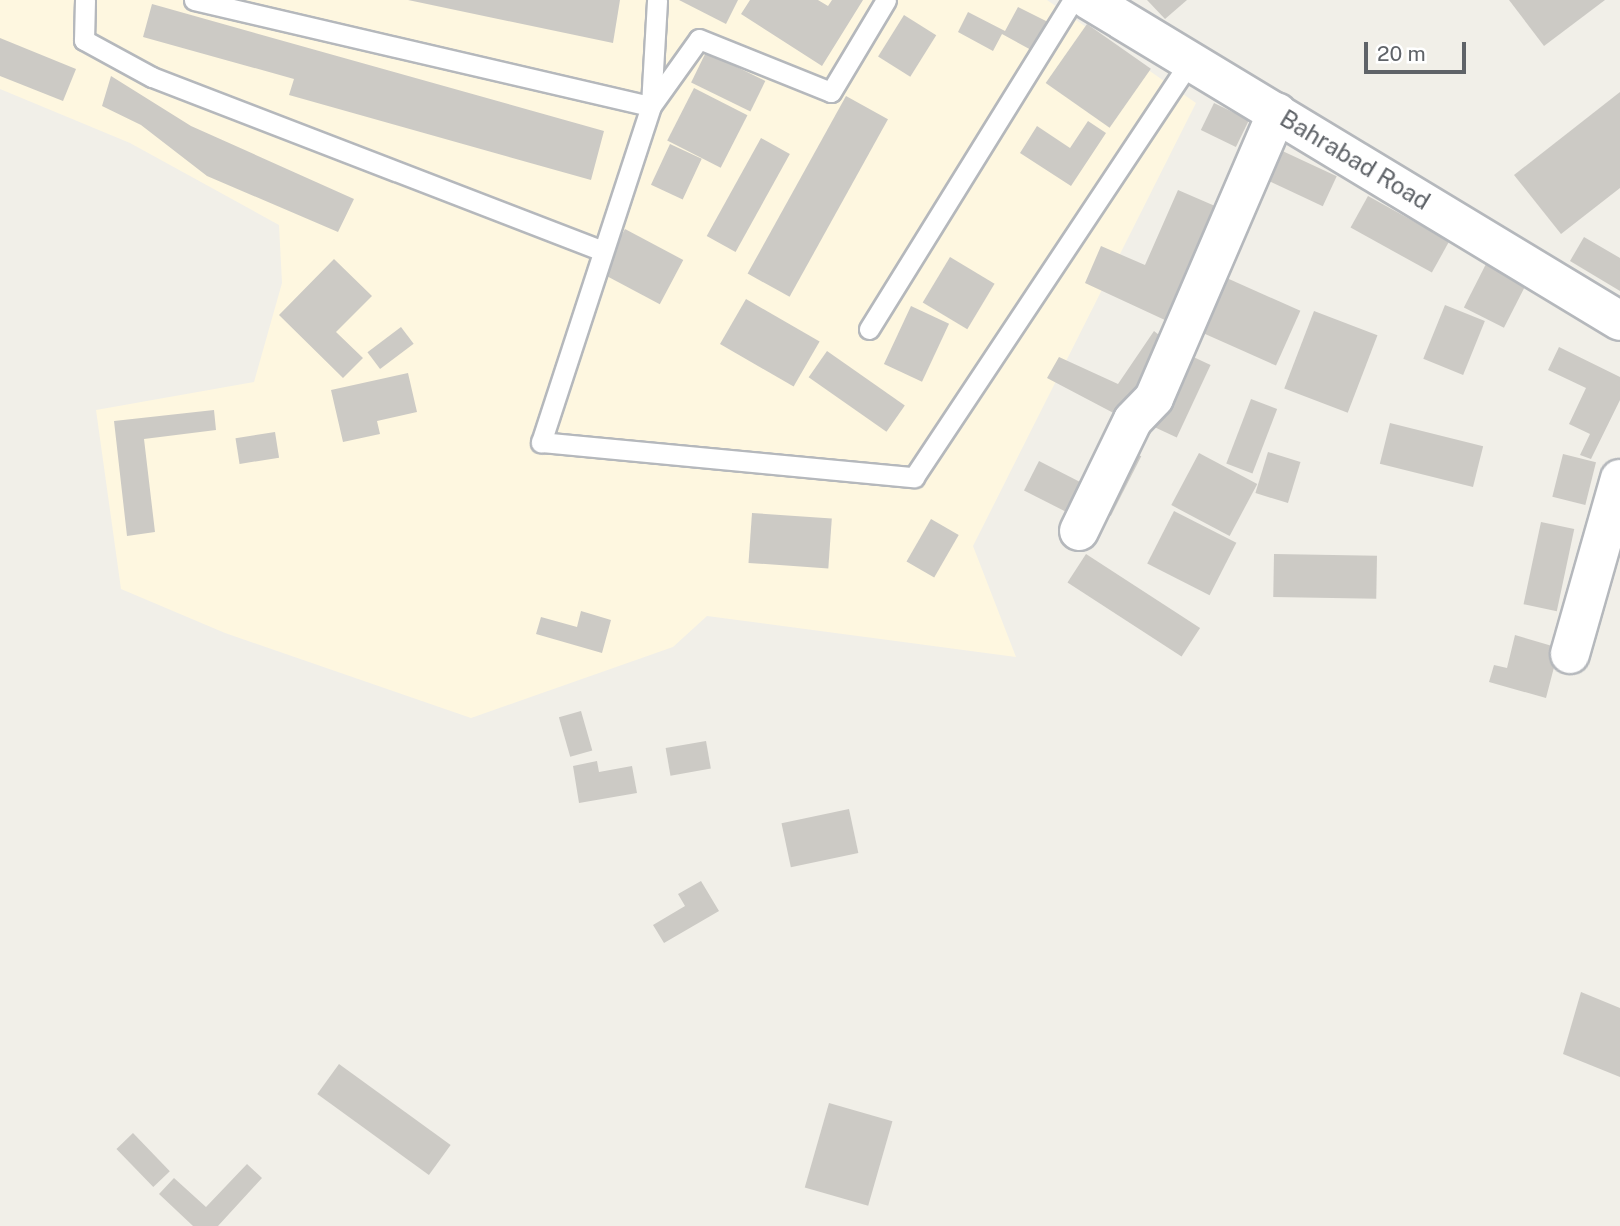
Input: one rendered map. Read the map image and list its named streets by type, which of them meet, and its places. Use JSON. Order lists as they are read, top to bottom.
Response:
{
  "streets": {
    "street": ["Bahrabad Road"]
  },
  "scale_bar": "20 m"
}
